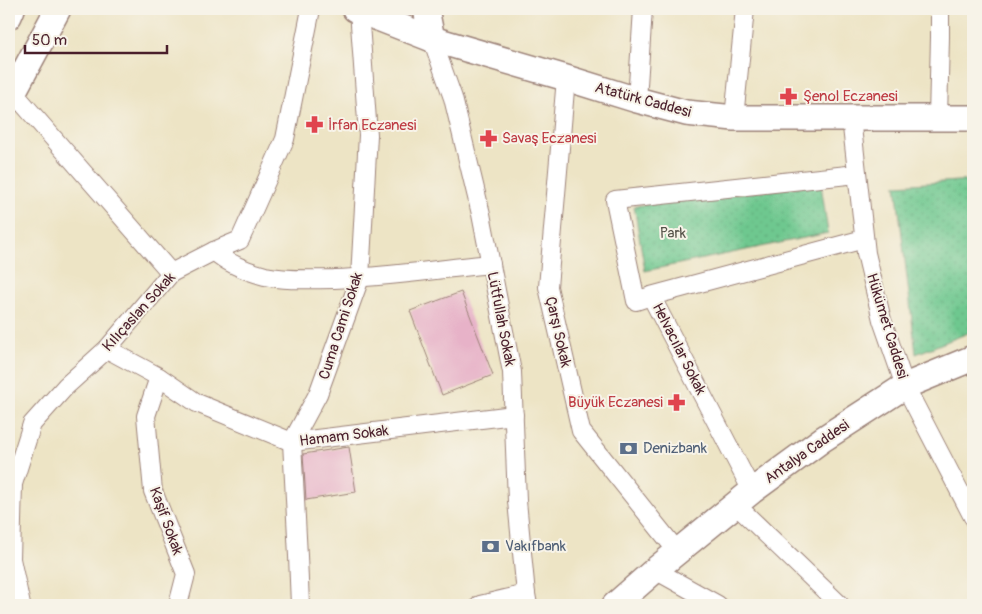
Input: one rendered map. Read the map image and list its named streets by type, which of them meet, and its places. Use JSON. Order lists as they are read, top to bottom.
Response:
{
  "streets": {
    "main road": ["Atatürk Caddesi", "Antalya Caddesi"],
    "street": [
      "Kılıçaslan Sokak",
      "Lütfullah Sokak",
      "Cuma Cami Sokak",
      "Hükümet Caddesi",
      "Çarşı Sokak",
      "Helvacılar Sokak",
      "Hamam Sokak",
      "Kaşif Sokak"
    ]
  },
  "crossings": [
    ["Atatürk Caddesi", "Lütfullah Sokak"],
    ["Atatürk Caddesi", "Cuma Cami Sokak"],
    ["Atatürk Caddesi", "Hükümet Caddesi"],
    ["Atatürk Caddesi", "Çarşı Sokak"],
    ["Kılıçaslan Sokak", "Hamam Sokak"],
    ["Lütfullah Sokak", "Hamam Sokak"],
    ["Cuma Cami Sokak", "Hamam Sokak"],
    ["Hükümet Caddesi", "Helvacılar Sokak"],
    ["Hükümet Caddesi", "Antalya Caddesi"],
    ["Çarşı Sokak", "Antalya Caddesi"],
    ["Helvacılar Sokak", "Antalya Caddesi"],
    ["Hamam Sokak", "Kaşif Sokak"]
  ],
  "parks": ["Park"],
  "places": {
    "pharmacy": [
      "Şenol Eczanesi",
      "İrfan Eczanesi",
      "Savaş Eczanesi",
      "Büyük Eczanesi"
    ],
    "bank": ["Denizbank", "Vakıfbank"]
  },
  "scale_bar": "50 m"
}
